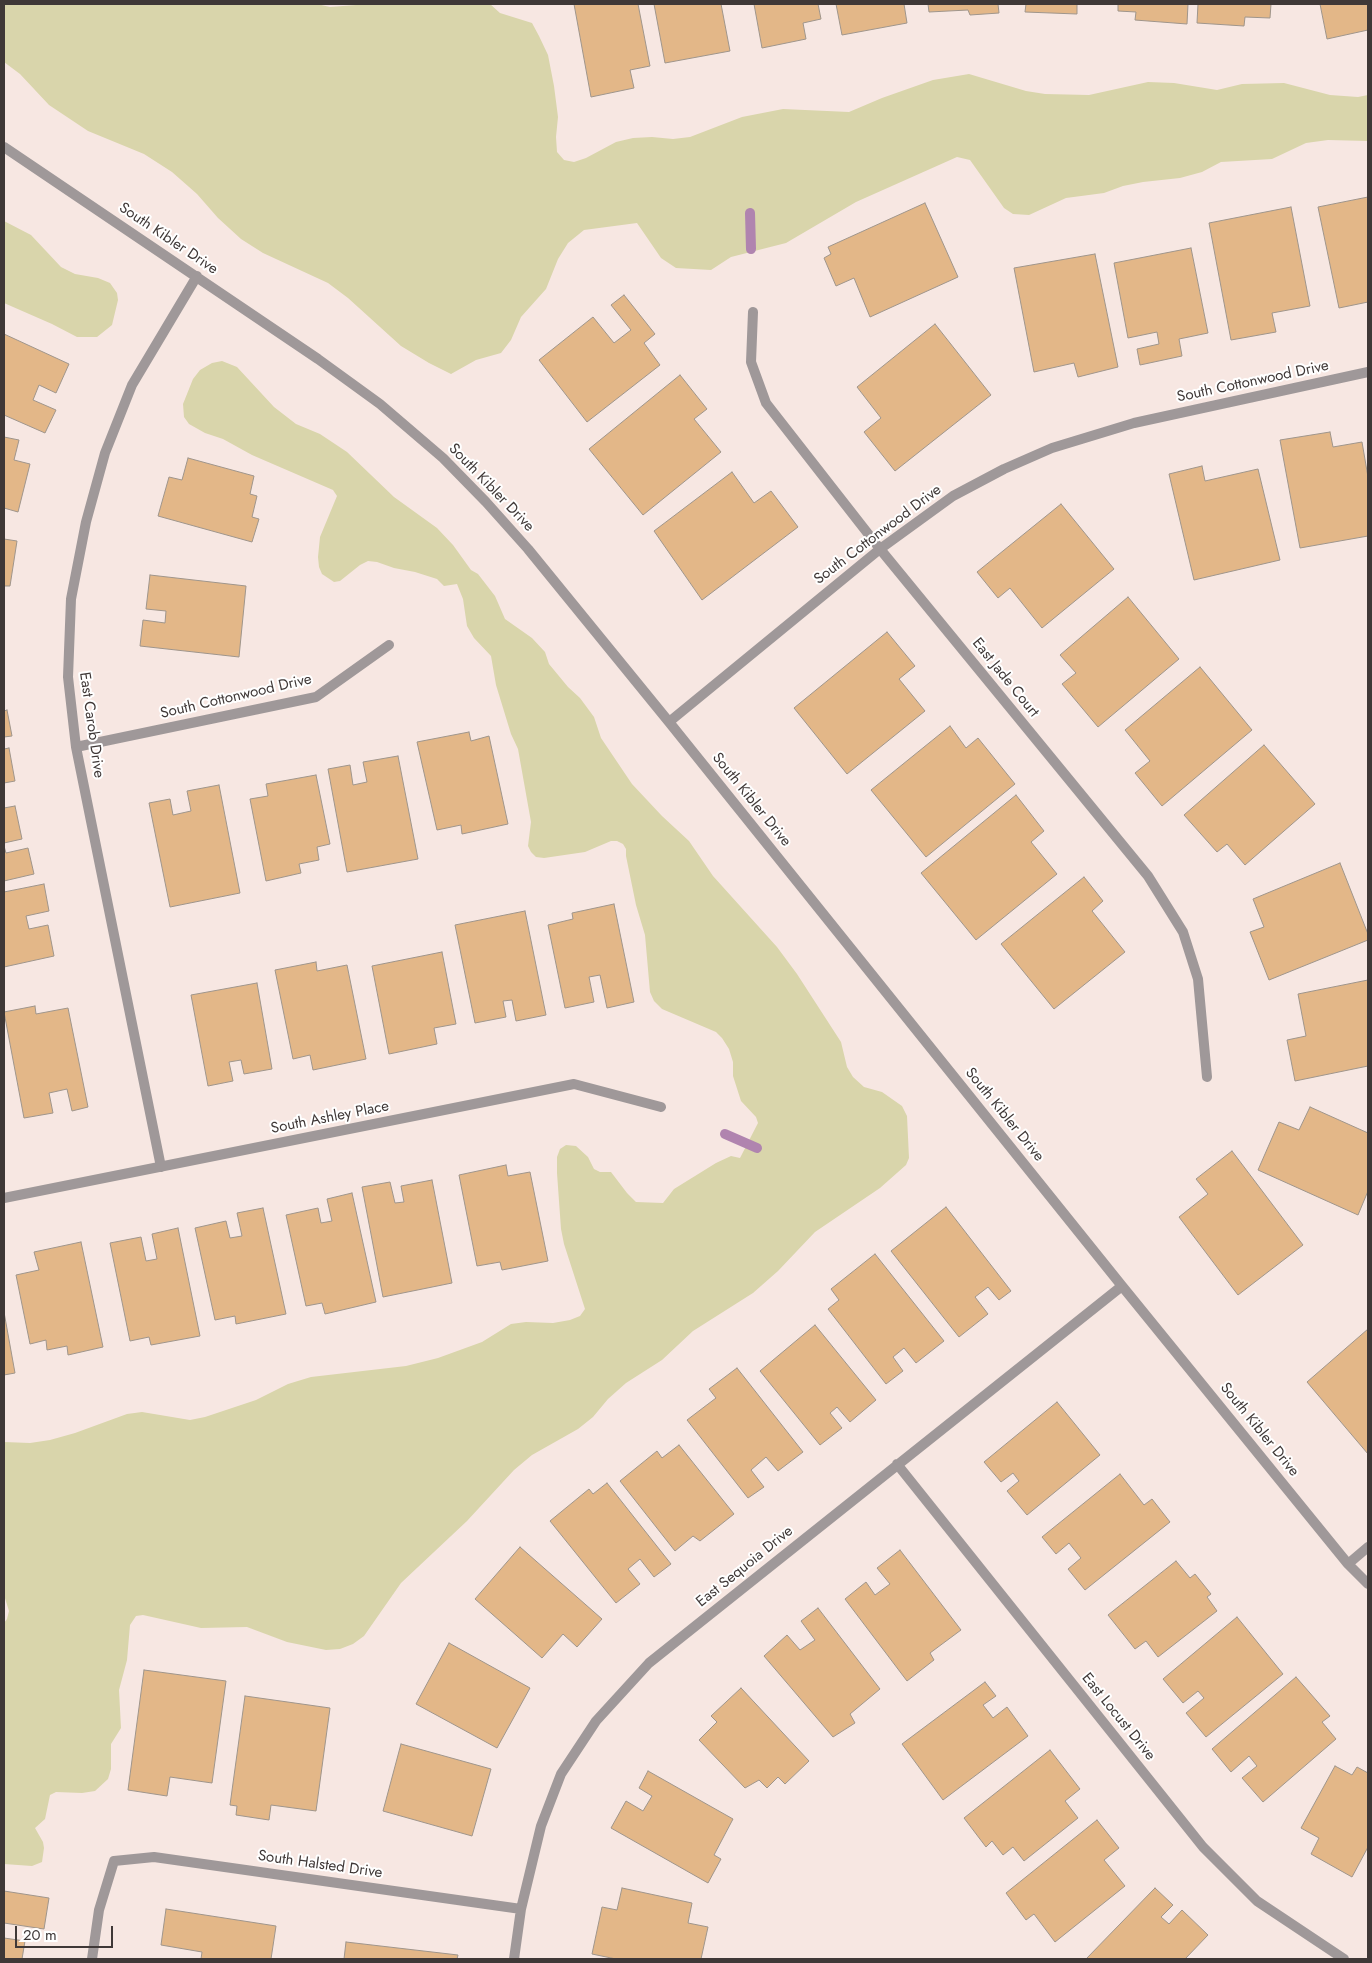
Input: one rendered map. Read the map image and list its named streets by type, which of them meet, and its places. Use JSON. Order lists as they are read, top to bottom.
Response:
{
  "streets": {
    "street": [
      "South Kibler Drive",
      "South Cottonwood Drive",
      "East Jade Court",
      "East Carob Drive",
      "South Ashley Place",
      "East Sequoia Drive",
      "East Locust Drive",
      "South Halsted Drive"
    ]
  },
  "crossings": [
    ["South Kibler Drive", "South Cottonwood Drive"],
    ["South Kibler Drive", "East Carob Drive"],
    ["South Kibler Drive", "East Sequoia Drive"],
    ["South Cottonwood Drive", "East Jade Court"],
    ["South Cottonwood Drive", "East Carob Drive"],
    ["East Carob Drive", "South Ashley Place"],
    ["East Sequoia Drive", "East Locust Drive"],
    ["East Sequoia Drive", "South Halsted Drive"]
  ],
  "scale_bar": "20 m"
}
